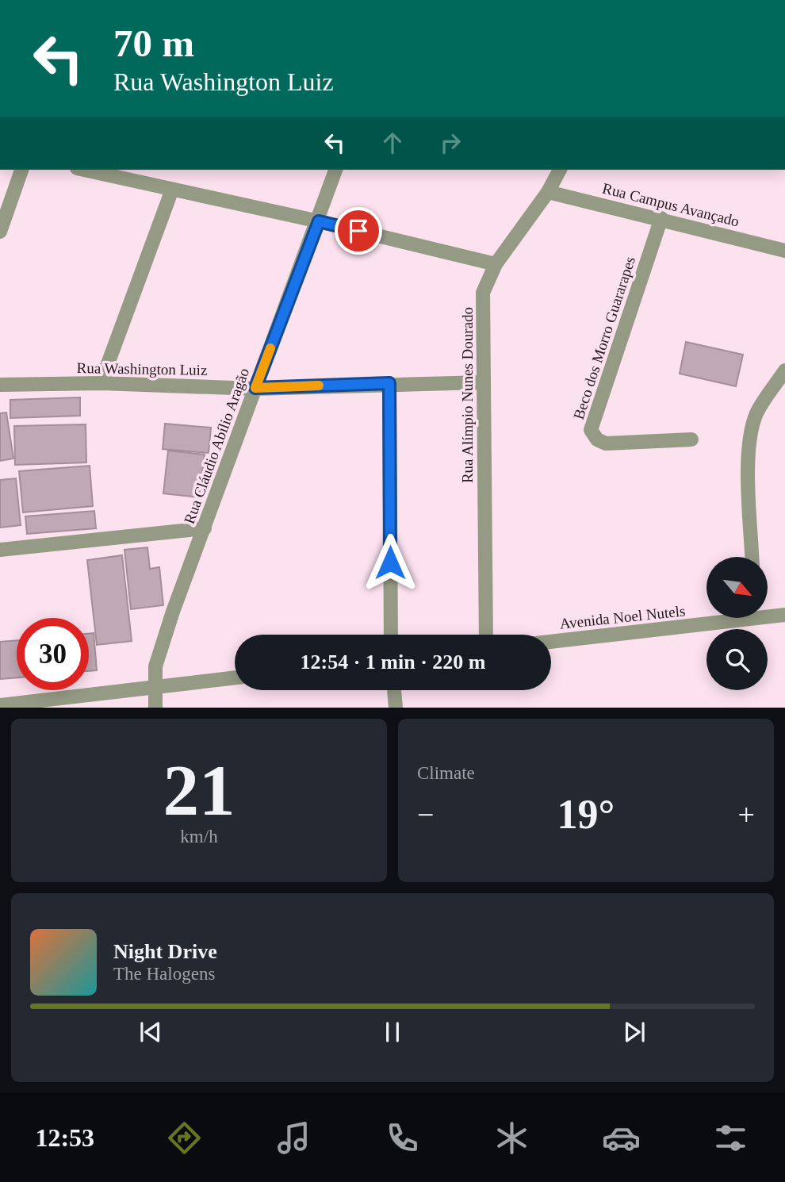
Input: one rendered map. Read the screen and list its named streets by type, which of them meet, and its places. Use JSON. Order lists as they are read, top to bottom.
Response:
{
  "streets": {
    "street": [
      "Rua Campus Avançado",
      "Beco dos Morro Guararapes",
      "Rua Washington Luiz",
      "Rua Alímpio Nunes Dourado",
      "Rua Cláudio Abílio Aragão",
      "Avenida Noel Nutels"
    ]
  },
  "crossings": [
    ["Rua Campus Avançado", "Beco dos Morro Guararapes"],
    ["Rua Campus Avançado", "Rua Alímpio Nunes Dourado"],
    ["Rua Washington Luiz", "Rua Alímpio Nunes Dourado"],
    ["Rua Washington Luiz", "Rua Cláudio Abílio Aragão"]
  ],
  "north": "bottom right",
  "page": {
    "turn": ["70 m", "Rua Washington Luiz"],
    "limit": "30",
    "trip": "12:54 · 1 min · 220 m",
    "tile": [
      ["21", "km/h"],
      "Climate"
    ],
    "heat": ["−", "19°", "+"],
    "song": ["Night Drive", "The Halogens"],
    "tabs": "12:53"
  }
}
